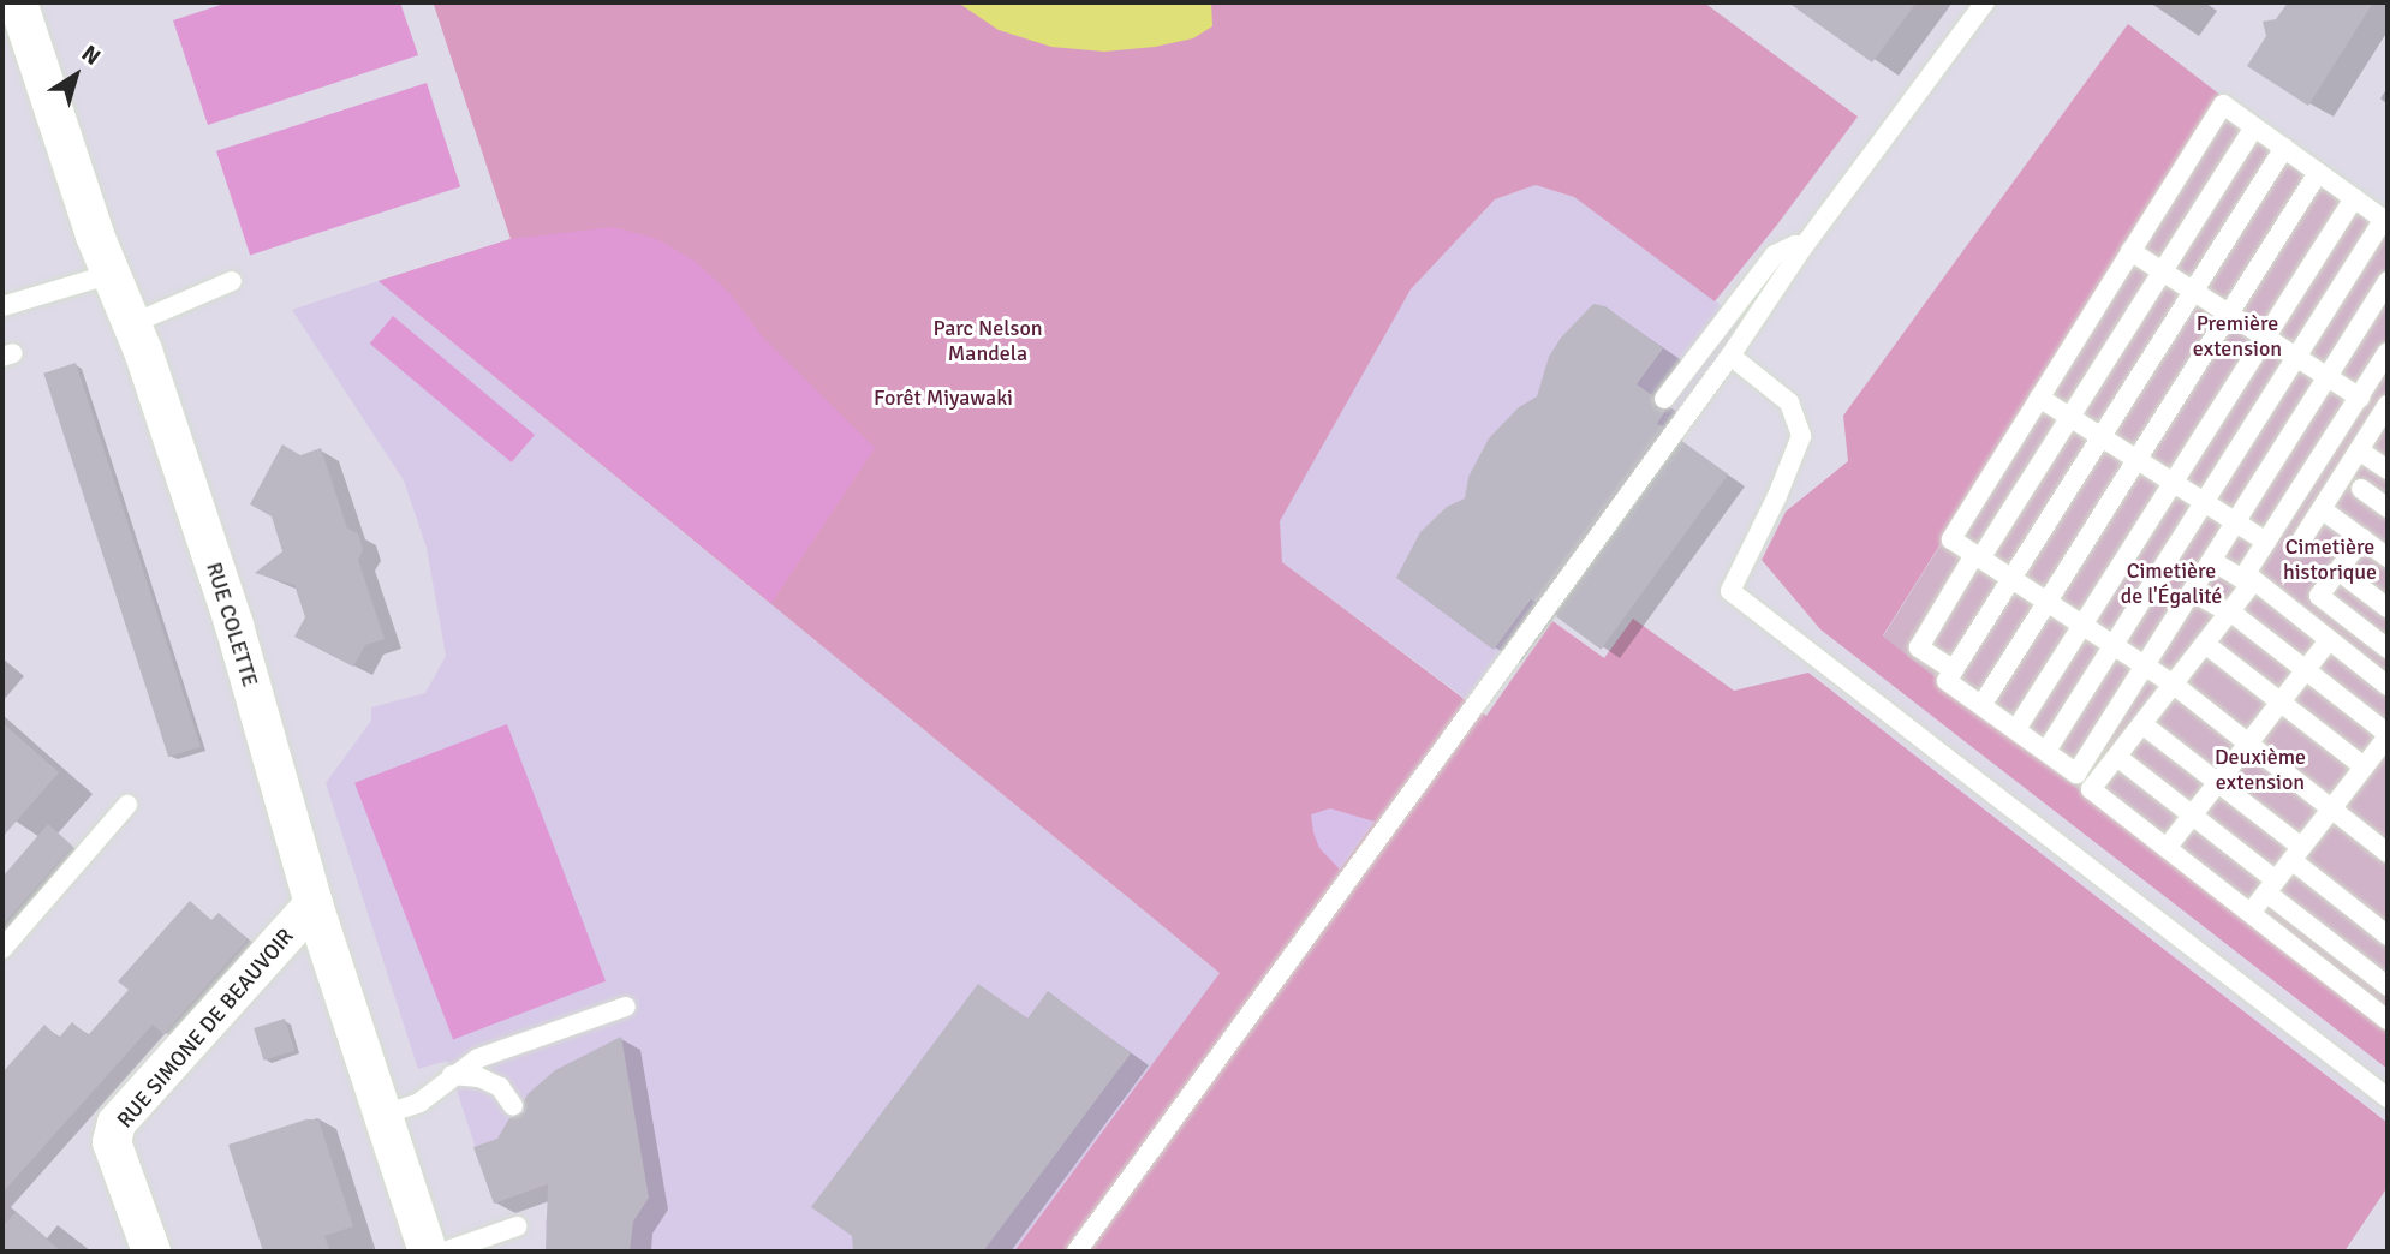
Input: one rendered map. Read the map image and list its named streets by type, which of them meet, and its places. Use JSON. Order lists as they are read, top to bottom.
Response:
{
  "streets": {
    "street": ["RUE COLETTE", "RUE SIMONE DE BEAUVOIR"]
  },
  "crossings": [
    ["RUE COLETTE", "RUE SIMONE DE BEAUVOIR"]
  ],
  "parks": [
    "Première extension",
    "Parc Nelson Mandela",
    "Forêt Miyawaki",
    "Cimetière historique",
    "Cimetière de l'Égalité",
    "Deuxième extension"
  ],
  "north": "top right"
}
